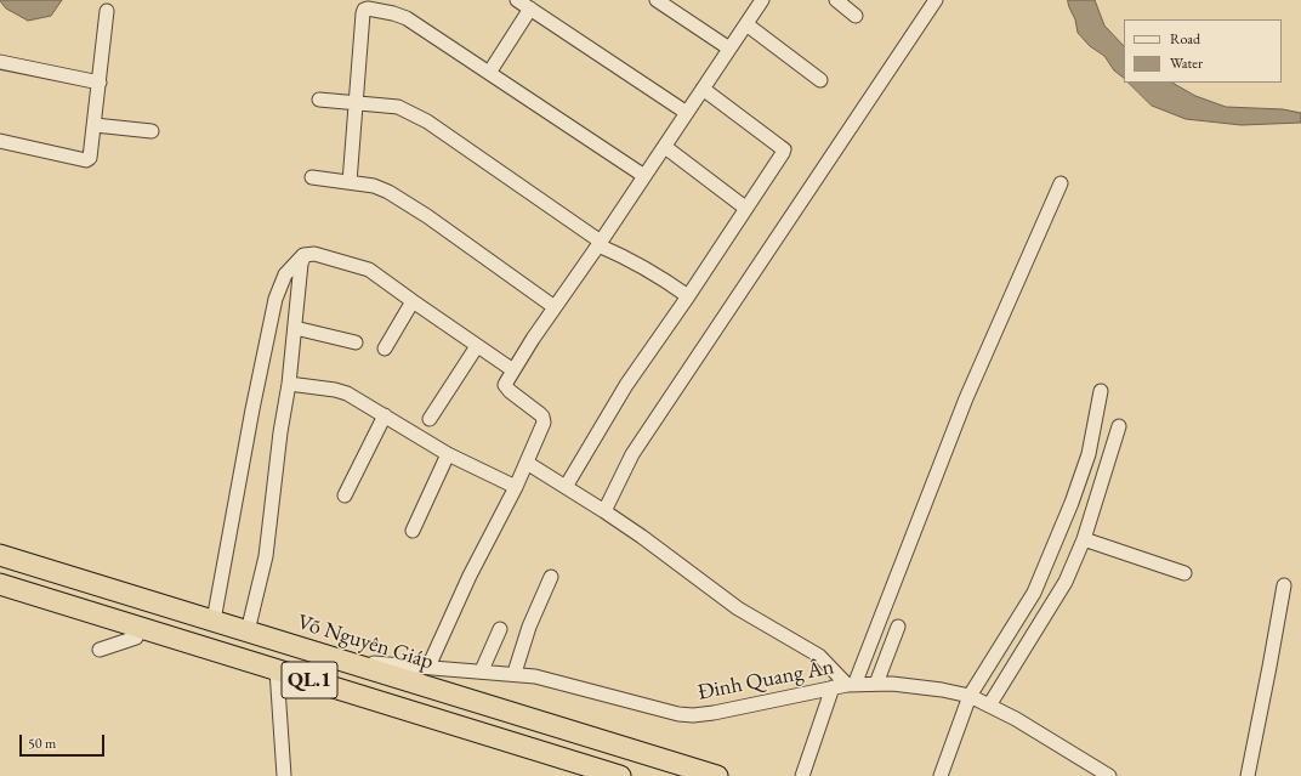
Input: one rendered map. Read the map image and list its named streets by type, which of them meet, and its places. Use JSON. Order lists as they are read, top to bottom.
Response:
{
  "streets": {
    "highway": ["Võ Nguyên Giáp", "QL.1"],
    "street": ["Đinh Quang Ân"]
  },
  "crossings": [
    ["Võ Nguyên Giáp", "Đinh Quang Ân"]
  ],
  "legend": ["Road", "Water"],
  "scale_bar": "50 m"
}
